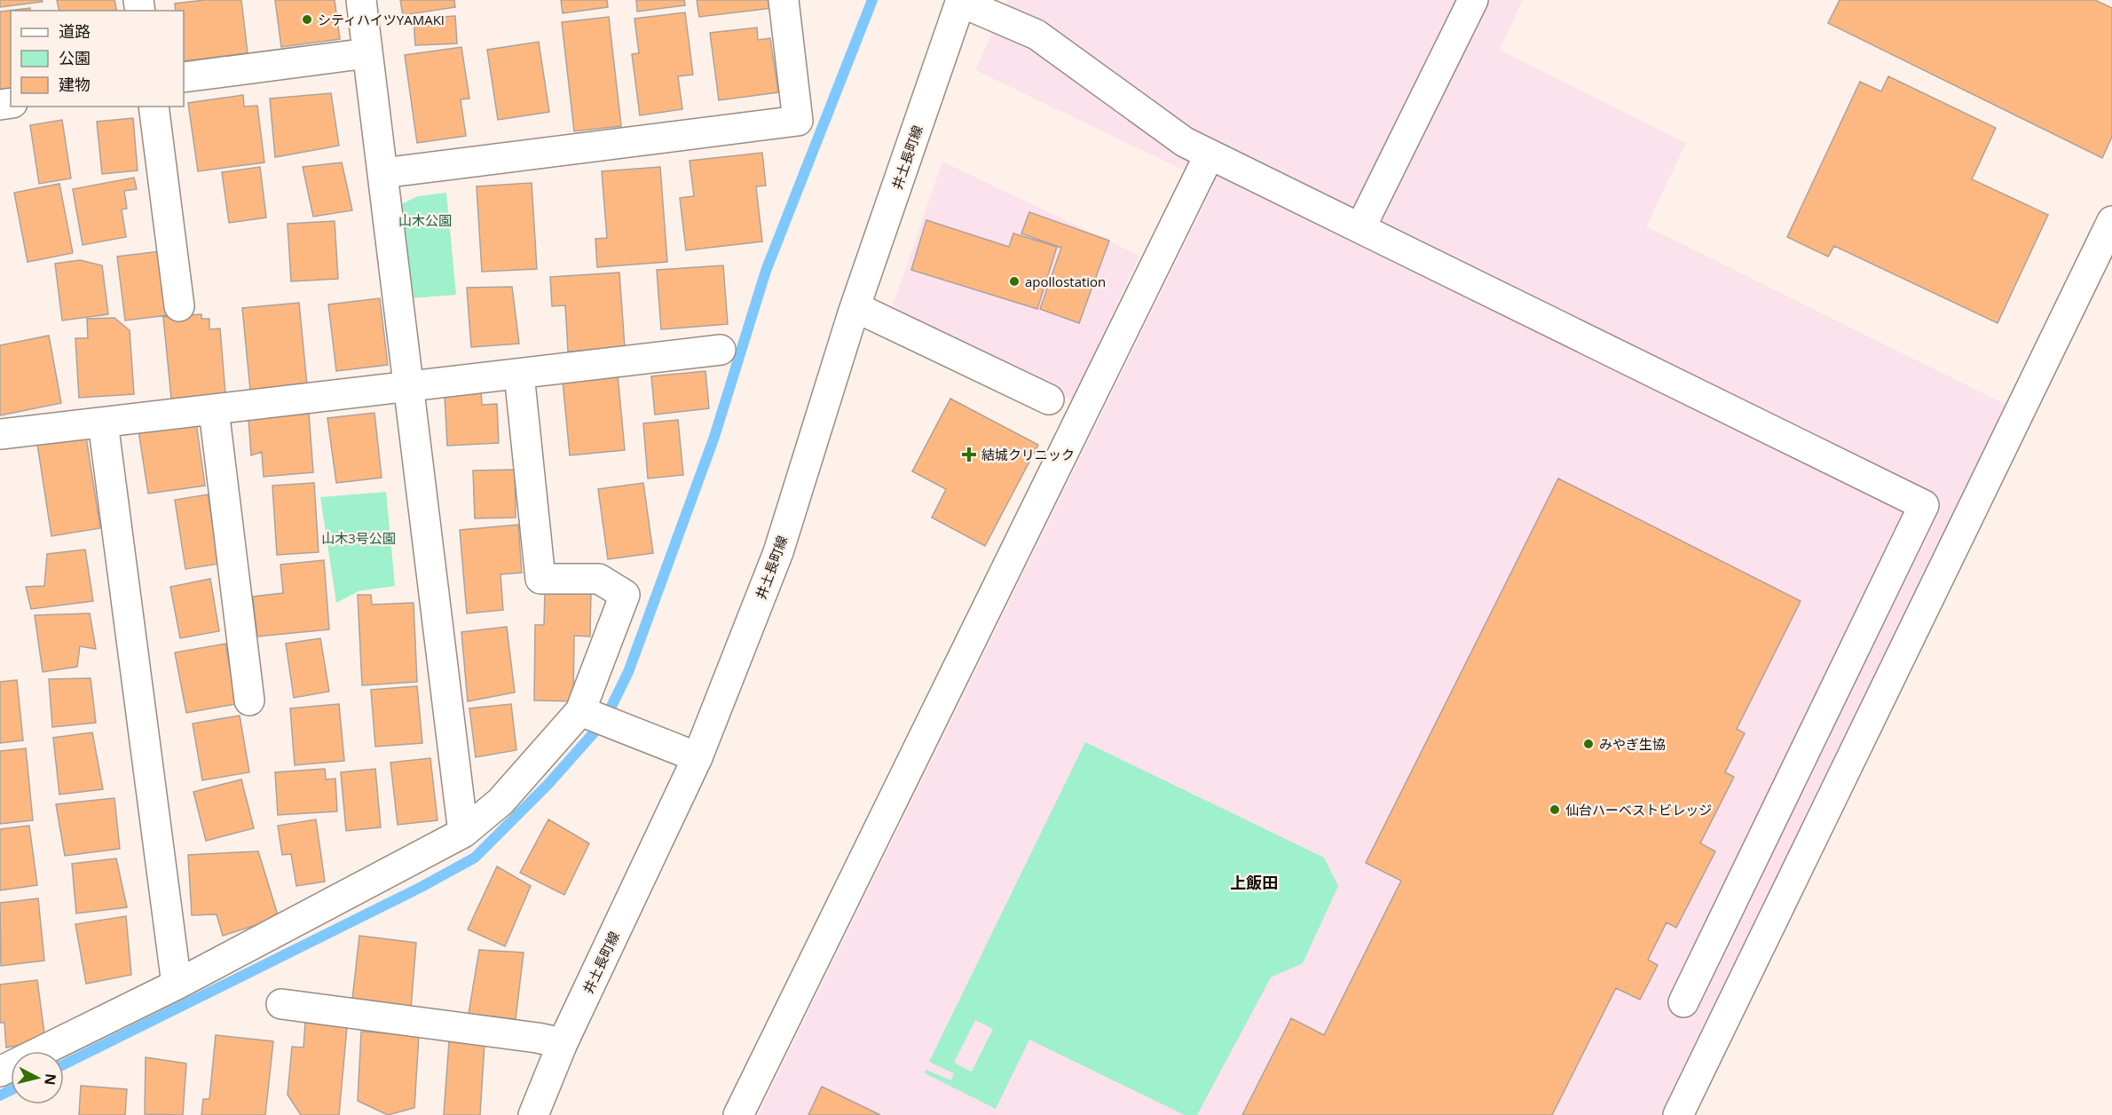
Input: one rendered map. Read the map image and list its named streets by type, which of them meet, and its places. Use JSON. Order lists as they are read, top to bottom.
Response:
{
  "streets": {
    "street": ["井土長町線"]
  },
  "districts": ["上飯田"],
  "parks": ["山木公園", "山木3号公園"],
  "places": {
    "other": [
      "シティハイツYAMAKI",
      "apollostation",
      "みやぎ生協",
      "仙台ハーベストビレッジ"
    ],
    "health": ["結城クリニック"]
  },
  "legend": ["道路", "公園", "建物"],
  "north": "right"
}
